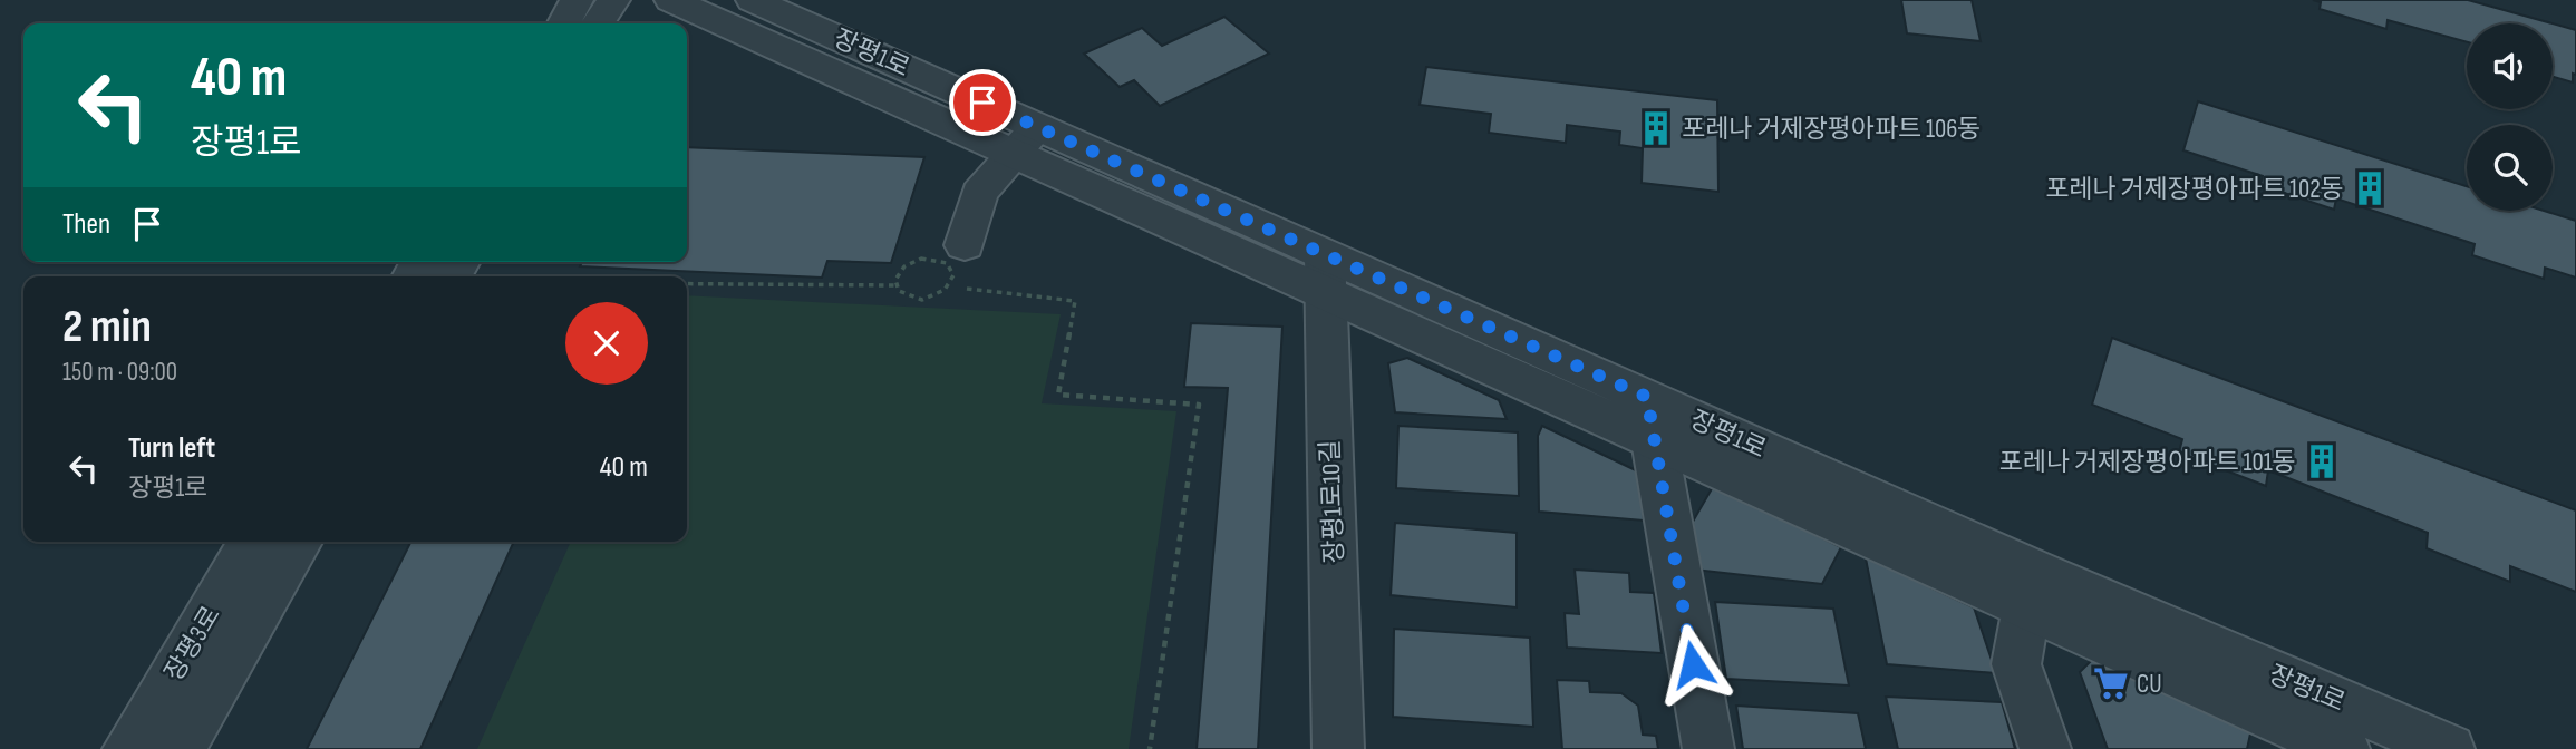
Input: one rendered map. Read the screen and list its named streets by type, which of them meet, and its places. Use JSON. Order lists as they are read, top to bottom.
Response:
{
  "streets": {
    "street": ["장평1로", "장평1로10길", "장평3로"]
  },
  "crossings": [
    ["장평1로", "장평1로10길"]
  ],
  "places": {
    "building": ["포레나 거제장평아파트 106동", "포레나 거제장평아파트 102동", "포레나 거제장평아파트 101동"],
    "supermarket": ["CU"]
  },
  "page": {
    "turn": ["40 m", "장평1로"],
    "then": "Then",
    "heading": ["2 min", "150 m · 09:00"],
    "list": [
      {
        "name": "Turn left",
        "note": "장평1로",
        "value": "40 m"
      }
    ]
  }
}
